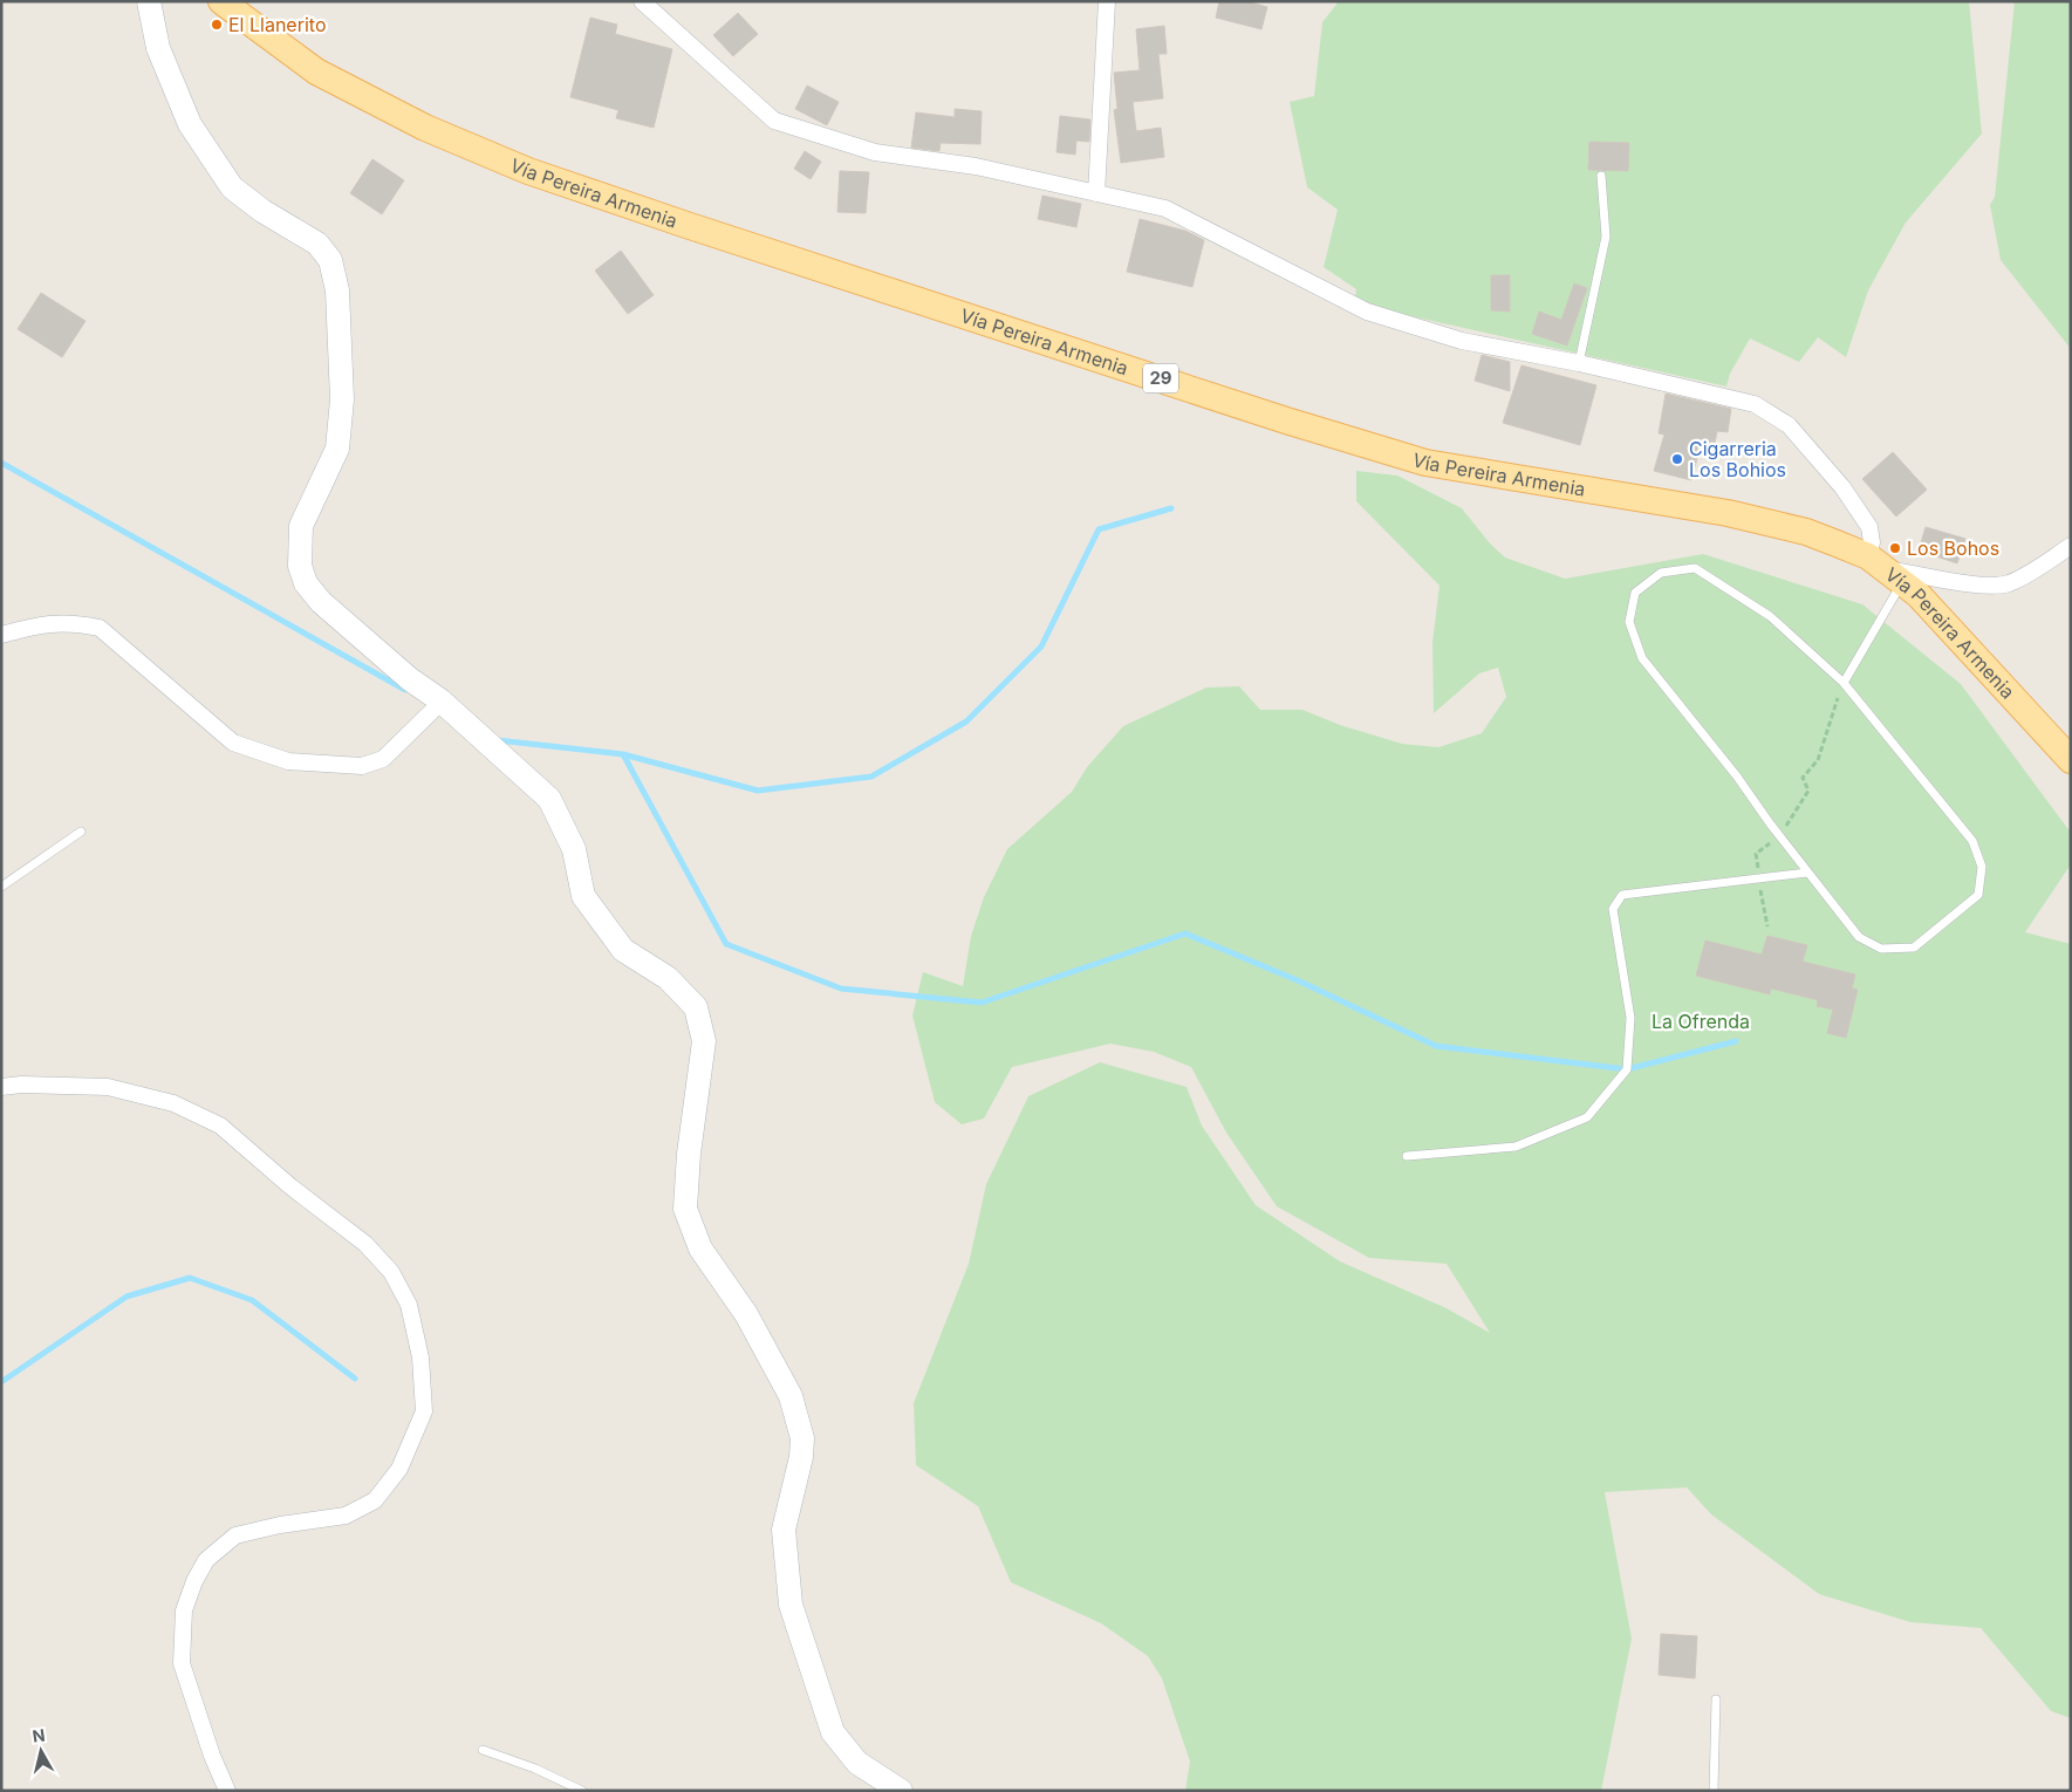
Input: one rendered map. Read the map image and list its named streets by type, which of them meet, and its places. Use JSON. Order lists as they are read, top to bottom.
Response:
{
  "streets": {
    "main road": ["Vía Pereira Armenia", "29"]
  },
  "parks": ["La Ofrenda"],
  "places": ["El Llanerito", "Cigarreria Los Bohios", "Los Bohos"],
  "north": "top"
}
